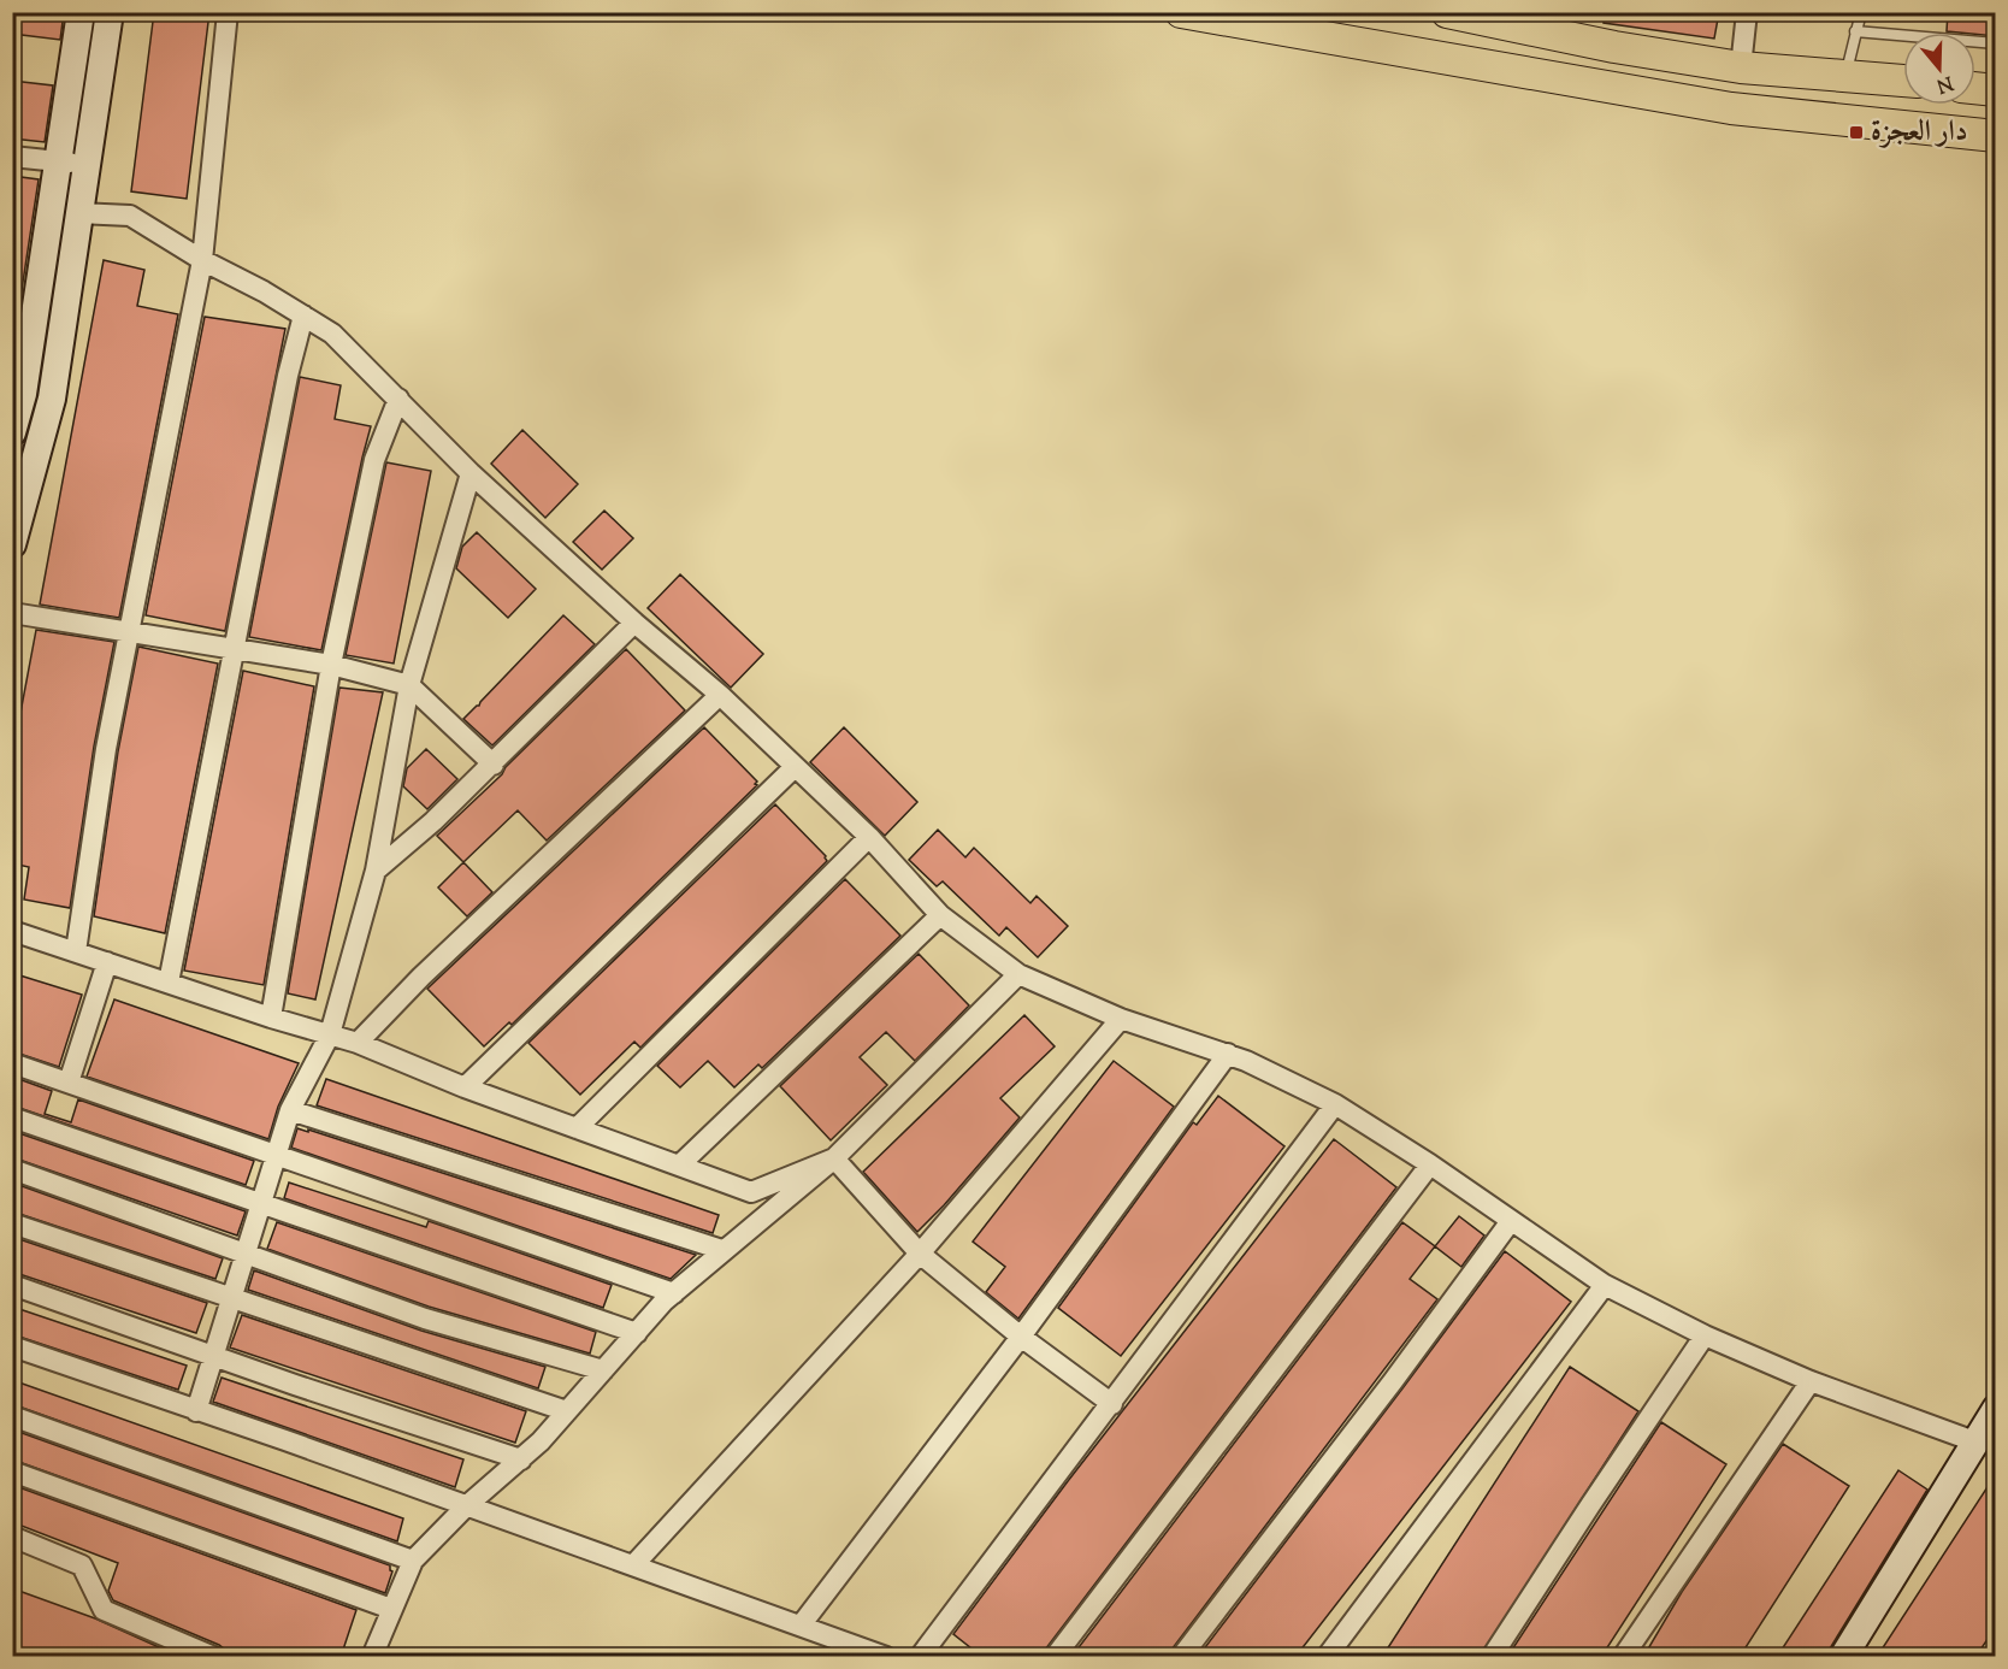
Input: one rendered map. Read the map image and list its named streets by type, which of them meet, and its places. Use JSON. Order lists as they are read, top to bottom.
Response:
{
  "places": {
    "transit": ["دار العجزة"]
  },
  "north": "bottom"
}
